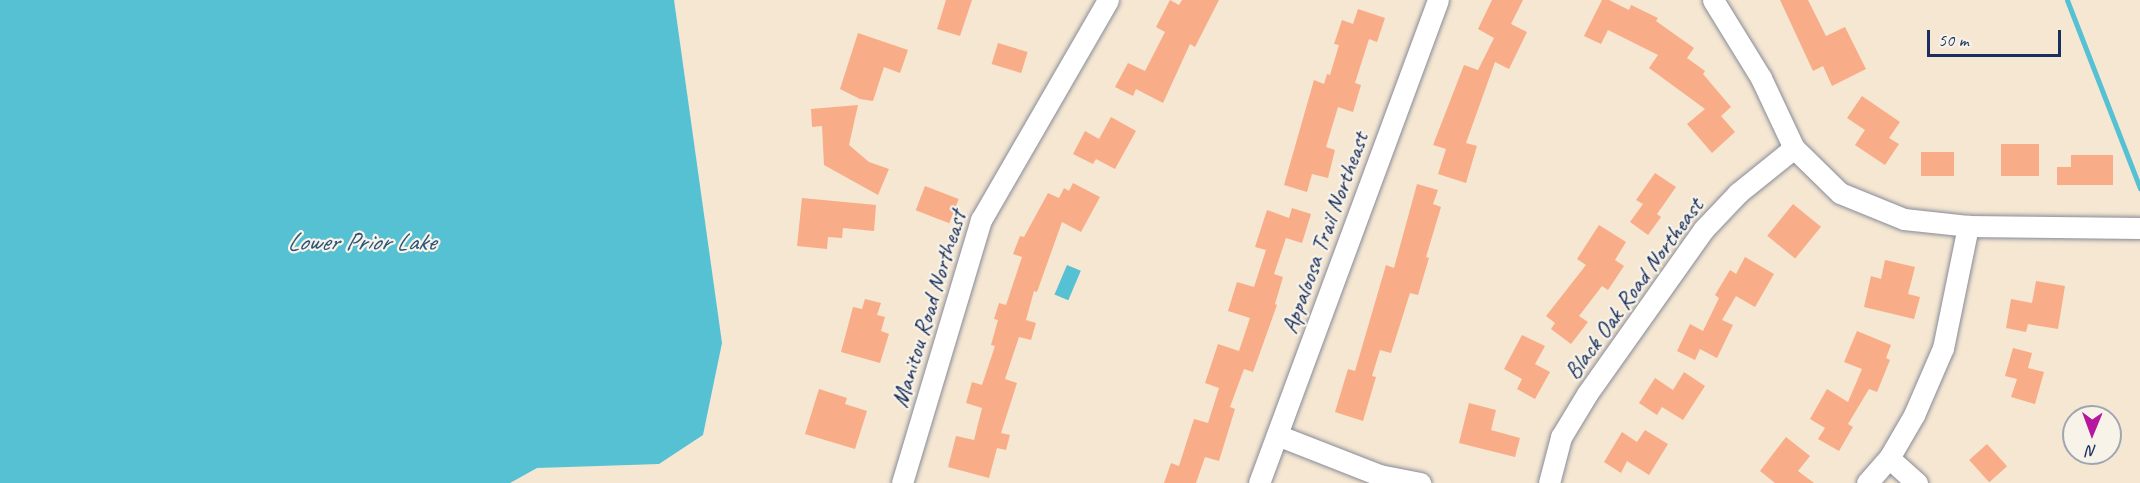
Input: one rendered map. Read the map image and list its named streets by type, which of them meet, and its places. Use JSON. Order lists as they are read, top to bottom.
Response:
{
  "streets": {
    "street": ["Appaloosa Trail Northeast", "Black Oak Road Northeast", "Manitou Road Northeast"]
  },
  "water": ["Lower Prior Lake"],
  "scale_bar": "50 m",
  "north": "bottom"
}
